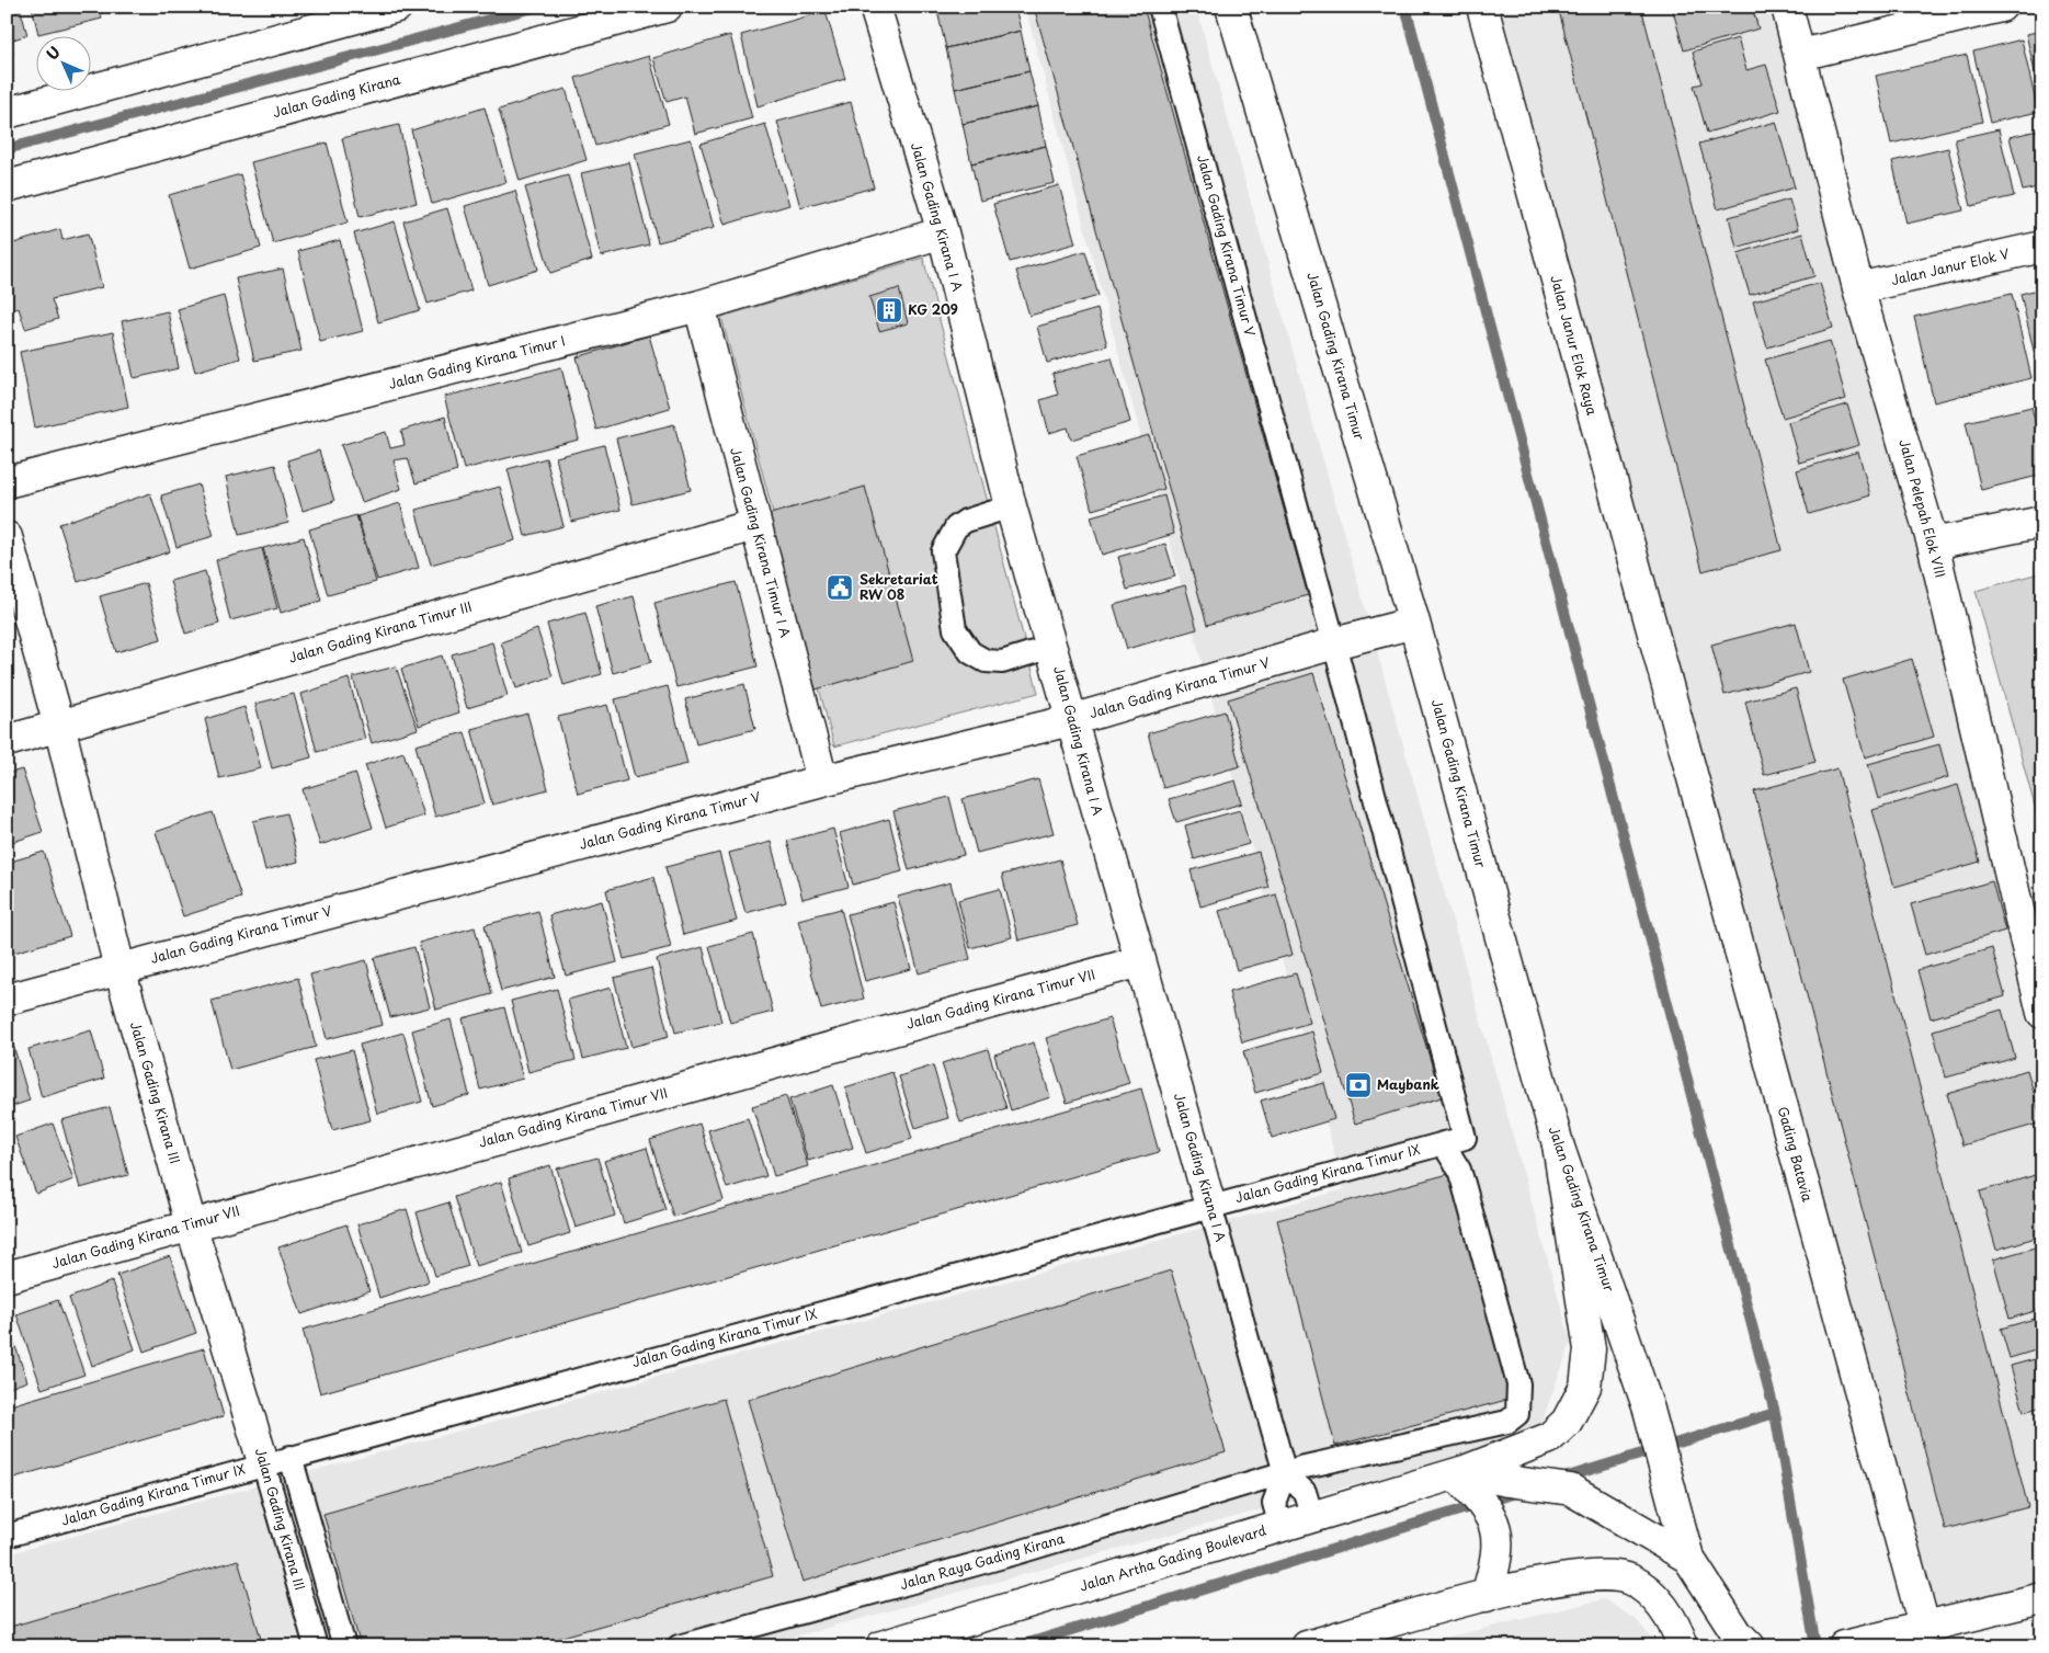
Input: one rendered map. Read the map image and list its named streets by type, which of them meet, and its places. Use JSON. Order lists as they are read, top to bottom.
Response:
{
  "streets": {
    "street": [
      "Jalan Gading Kirana",
      "Jalan Gading Kirana I A",
      "Jalan Gading Kirana Timur V",
      "Jalan Janur Elok V",
      "Jalan Janur Elok Raya",
      "Jalan Gading Kirana Timur",
      "Jalan Gading Kirana Timur I",
      "Jalan Pelepah Elok VIII",
      "Jalan Gading Kirana Timur I A",
      "Jalan Gading Kirana Timur III",
      "Jalan Gading Kirana Timur VII",
      "Jalan Gading Kirana III",
      "Gading Batavia",
      "Jalan Artha Gading Boulevard"
    ],
    "lane": ["Jalan Gading Kirana Timur IX", "Jalan Raya Gading Kirana"]
  },
  "crossings": [
    ["Jalan Gading Kirana I A", "Jalan Gading Kirana Timur V"],
    ["Jalan Gading Kirana I A", "Jalan Gading Kirana Timur I"],
    ["Jalan Gading Kirana I A", "Jalan Gading Kirana Timur VII"],
    ["Jalan Gading Kirana I A", "Jalan Gading Kirana Timur IX"],
    ["Jalan Gading Kirana I A", "Jalan Raya Gading Kirana"],
    ["Jalan Gading Kirana Timur V", "Jalan Gading Kirana Timur"],
    ["Jalan Gading Kirana Timur V", "Jalan Gading Kirana Timur I A"],
    ["Jalan Gading Kirana Timur V", "Jalan Gading Kirana III"],
    ["Jalan Gading Kirana Timur V", "Jalan Gading Kirana Timur IX"],
    ["Jalan Janur Elok V", "Jalan Pelepah Elok VIII"],
    ["Jalan Janur Elok Raya", "Gading Batavia"],
    ["Jalan Gading Kirana Timur", "Jalan Artha Gading Boulevard"],
    ["Jalan Gading Kirana Timur I", "Jalan Gading Kirana Timur I A"],
    ["Jalan Gading Kirana Timur I A", "Jalan Gading Kirana Timur III"],
    ["Jalan Gading Kirana Timur III", "Jalan Gading Kirana III"],
    ["Jalan Gading Kirana Timur VII", "Jalan Gading Kirana III"],
    ["Jalan Gading Kirana III", "Jalan Gading Kirana Timur IX"]
  ],
  "places": {
    "building": ["KG 209"],
    "public building": ["Sekretariat RW 08"],
    "bank": ["Maybank"]
  },
  "north": "top left"
}
